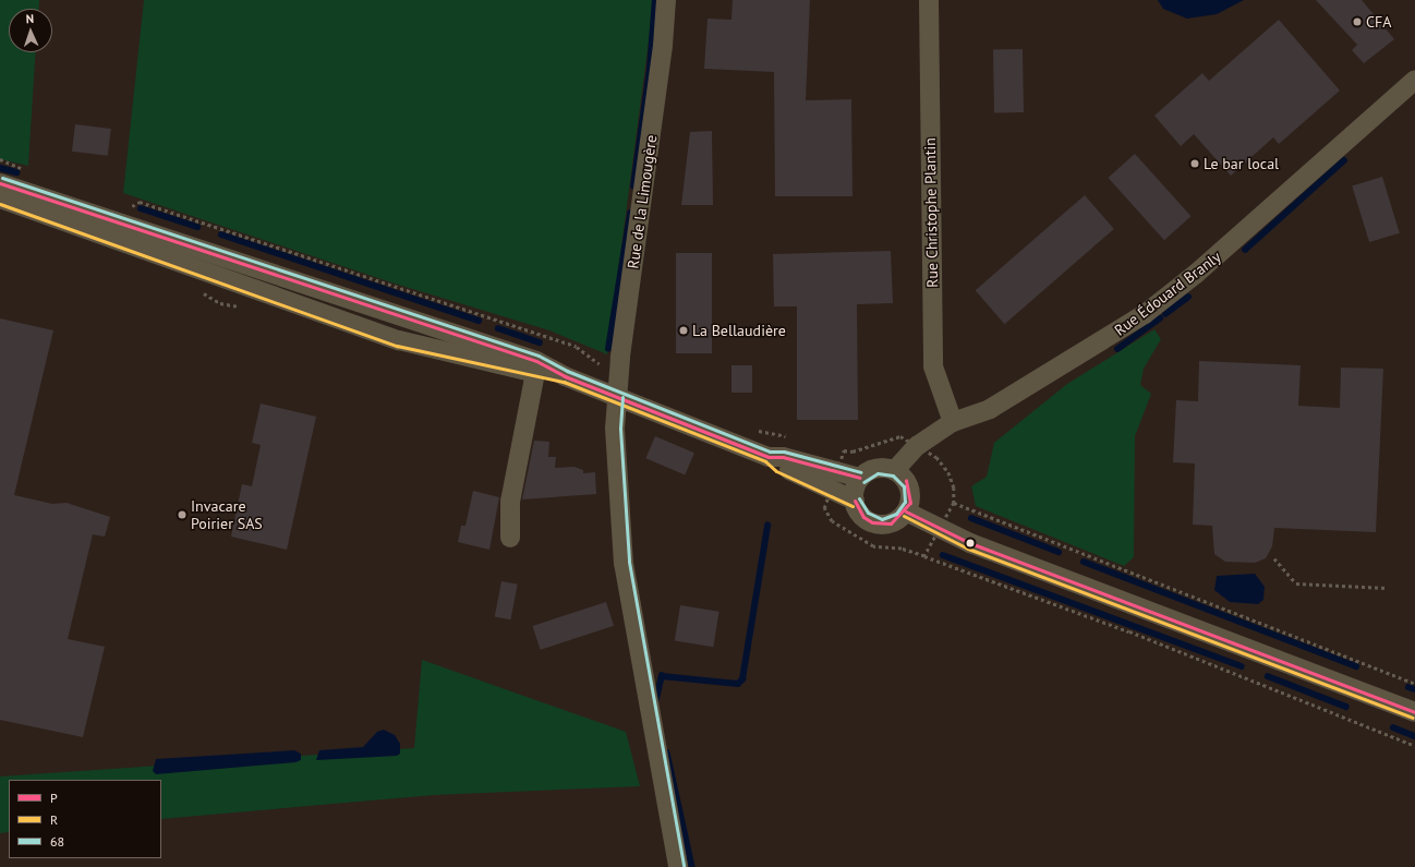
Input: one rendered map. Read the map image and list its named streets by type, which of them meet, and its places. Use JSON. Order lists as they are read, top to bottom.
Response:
{
  "streets": {
    "street": ["Rue de la Limougère", "Rue Christophe Plantin", "Rue Édouard Branly"]
  },
  "crossings": [
    ["Rue Christophe Plantin", "Rue Édouard Branly"]
  ],
  "places": [
    "CFA",
    "Le bar local",
    "La Bellaudière",
    "Invacare Poirier SAS"
  ],
  "lines": ["transit line 68", "transit line P", "transit line R"],
  "legend": ["P", "R", "68"],
  "north": "top"
}
